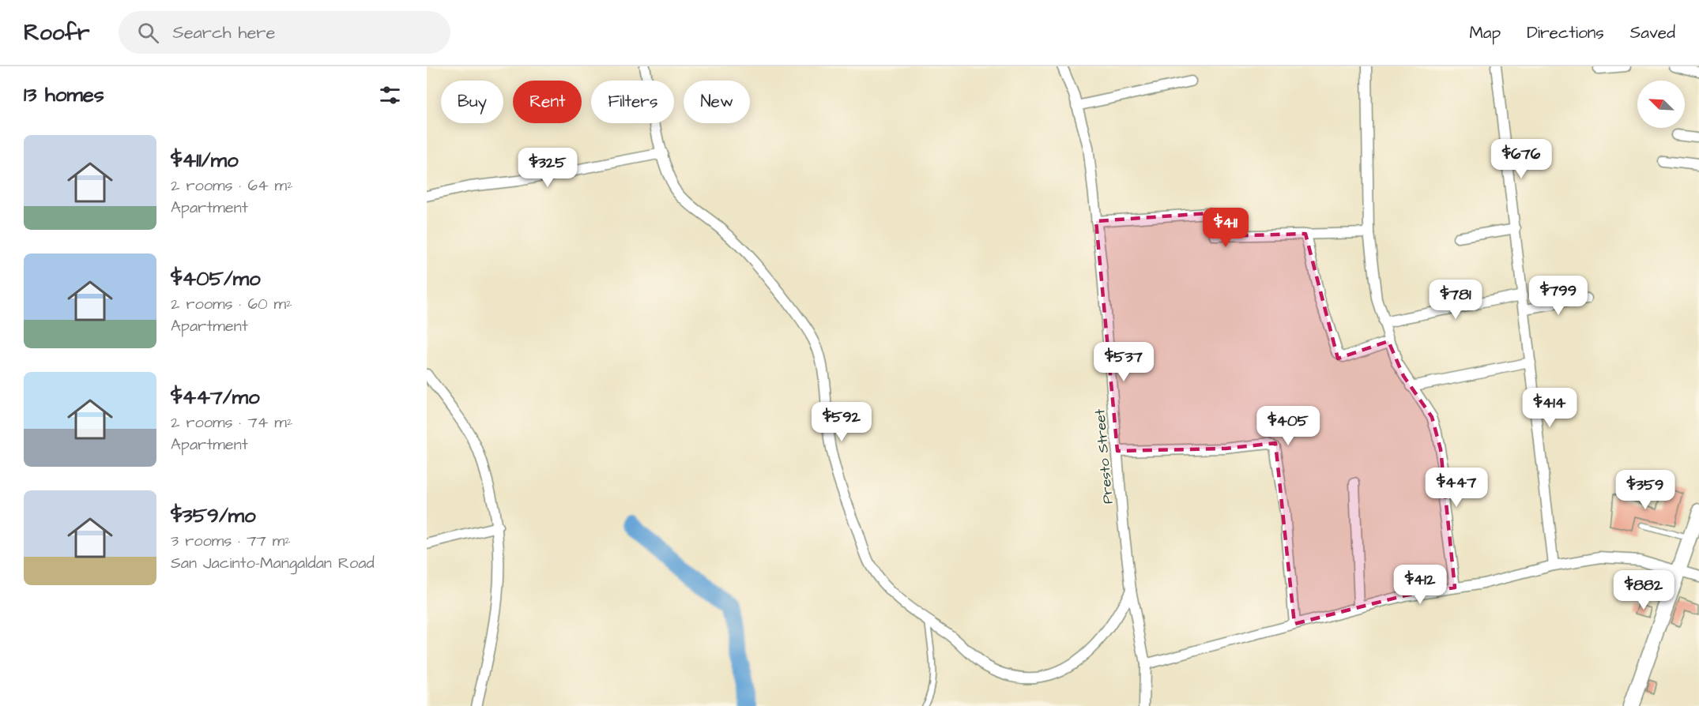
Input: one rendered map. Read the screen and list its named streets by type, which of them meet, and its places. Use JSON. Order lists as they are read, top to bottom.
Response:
{
  "streets": {
    "street": ["Presto Street"]
  },
  "north": "top left",
  "page": {
    "header": "Roofr",
    "search": "Search here",
    "nav": ["Map", "Directions", "Saved"],
    "heading": "13 homes",
    "chip": [
      "Buy",
      "Rent",
      "Filters",
      "New"
    ],
    "list": [
      {
        "name": "$411/mo",
        "note": "2 rooms · 64 m² · Apartment"
      },
      {
        "name": "$405/mo",
        "note": "2 rooms · 60 m² · Apartment"
      },
      {
        "name": "$447/mo",
        "note": "2 rooms · 74 m² · Apartment"
      },
      {
        "name": "$359/mo",
        "note": "3 rooms · 77 m² · San Jacinto-Mangaldan Road"
      }
    ],
    "price": [
      "$676",
      "$325",
      "$411",
      "$799",
      "$781",
      "$537",
      "$414",
      "$592",
      "$405",
      "$447",
      "$359",
      "$412",
      "$882"
    ]
  }
}
